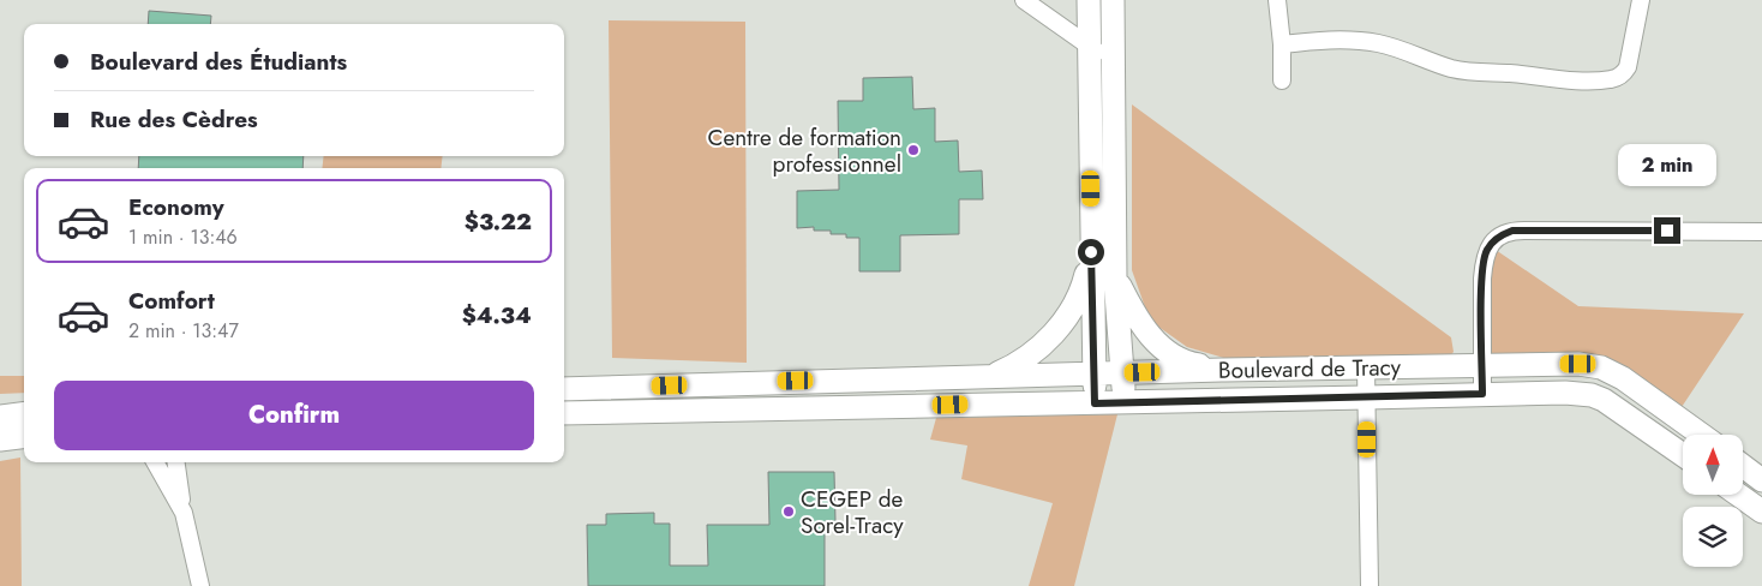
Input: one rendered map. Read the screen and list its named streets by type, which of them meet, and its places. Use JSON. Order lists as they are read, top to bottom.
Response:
{
  "streets": {
    "street": ["Boulevard de Tracy"]
  },
  "places": ["Centre de formation professionnel", "CEGEP de Sorel-Tracy"],
  "north": "top",
  "page": {
    "banner": ["Boulevard des Étudiants", "Rue des Cèdres"],
    "bubble": "2 min",
    "list": [
      {
        "name": "Economy",
        "note": "1 min · 13:46",
        "value": "$3.22"
      },
      {
        "name": "Comfort",
        "note": "2 min · 13:47",
        "value": "$4.34"
      }
    ],
    "buttons": "Confirm"
  }
}
